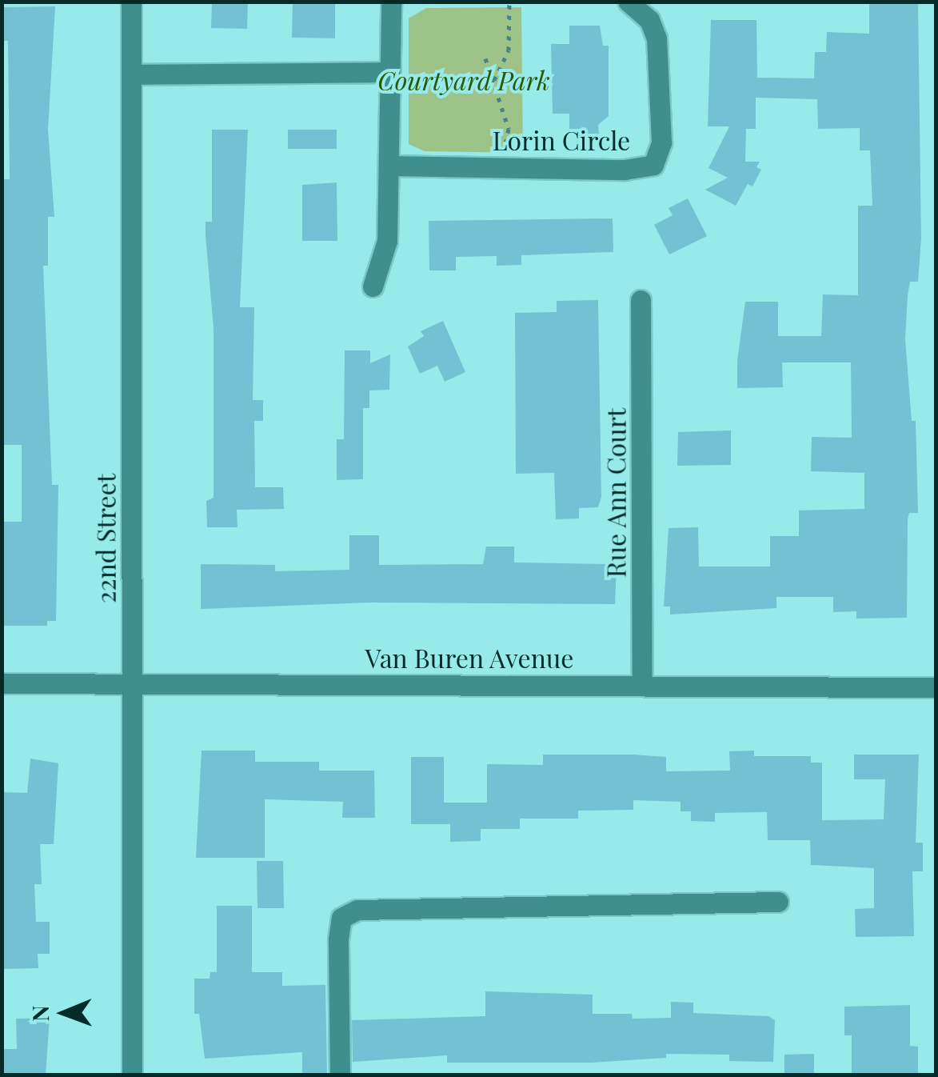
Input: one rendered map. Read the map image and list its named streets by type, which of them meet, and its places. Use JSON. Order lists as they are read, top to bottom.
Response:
{
  "streets": {
    "street": [
      "Lorin Circle",
      "Rue Ann Court",
      "22nd Street",
      "Van Buren Avenue"
    ]
  },
  "crossings": [
    ["Rue Ann Court", "Van Buren Avenue"],
    ["22nd Street", "Van Buren Avenue"]
  ],
  "parks": ["Courtyard Park"],
  "north": "left"
}
